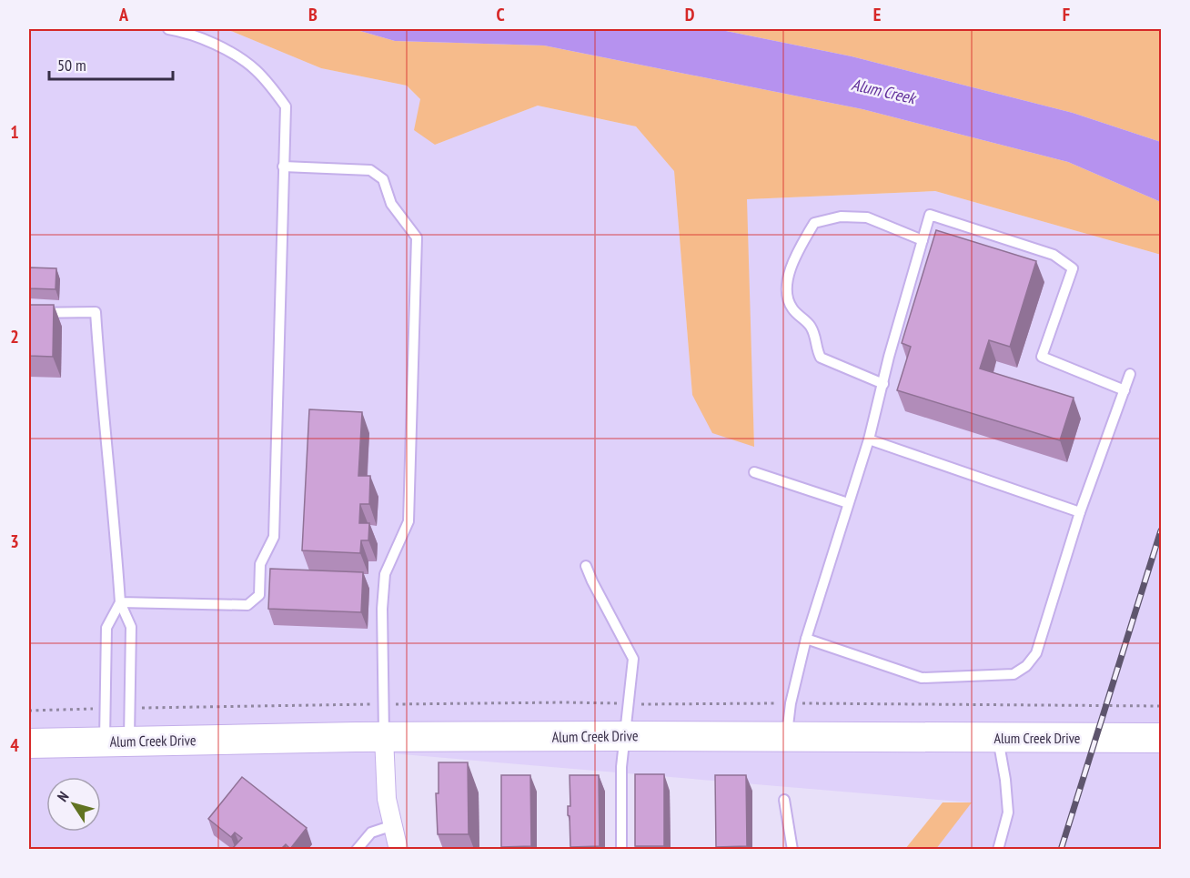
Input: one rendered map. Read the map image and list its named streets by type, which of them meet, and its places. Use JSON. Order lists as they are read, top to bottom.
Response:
{
  "streets": {
    "main road": ["Alum Creek Drive"]
  },
  "water": ["Alum Creek"],
  "scale_bar": "50 m",
  "north": "top left",
  "grid": {
    "columns": [
      "A",
      "B",
      "C",
      "D",
      "E",
      "F"
    ],
    "rows": [
      "1",
      "2",
      "3",
      "4"
    ]
  }
}
